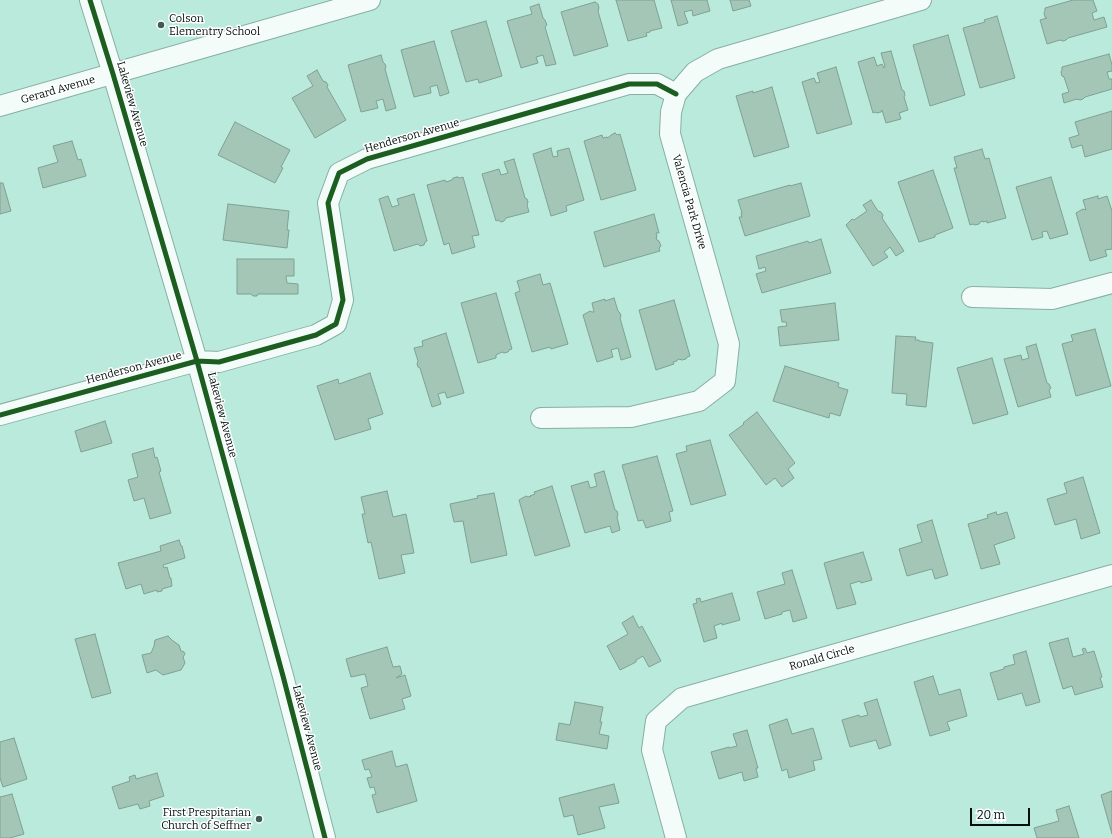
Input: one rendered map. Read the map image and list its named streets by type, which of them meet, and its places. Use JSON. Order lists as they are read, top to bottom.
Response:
{
  "streets": {
    "street": [
      "Gerard Avenue",
      "Lakeview Avenue",
      "Henderson Avenue",
      "Valencia Park Drive",
      "Ronald Circle"
    ]
  },
  "crossings": [
    ["Gerard Avenue", "Lakeview Avenue"],
    ["Lakeview Avenue", "Henderson Avenue"],
    ["Henderson Avenue", "Valencia Park Drive"]
  ],
  "places": ["Colson Elementry School", "First Prespitarian Church of Seffner"],
  "scale_bar": "20 m"
}
